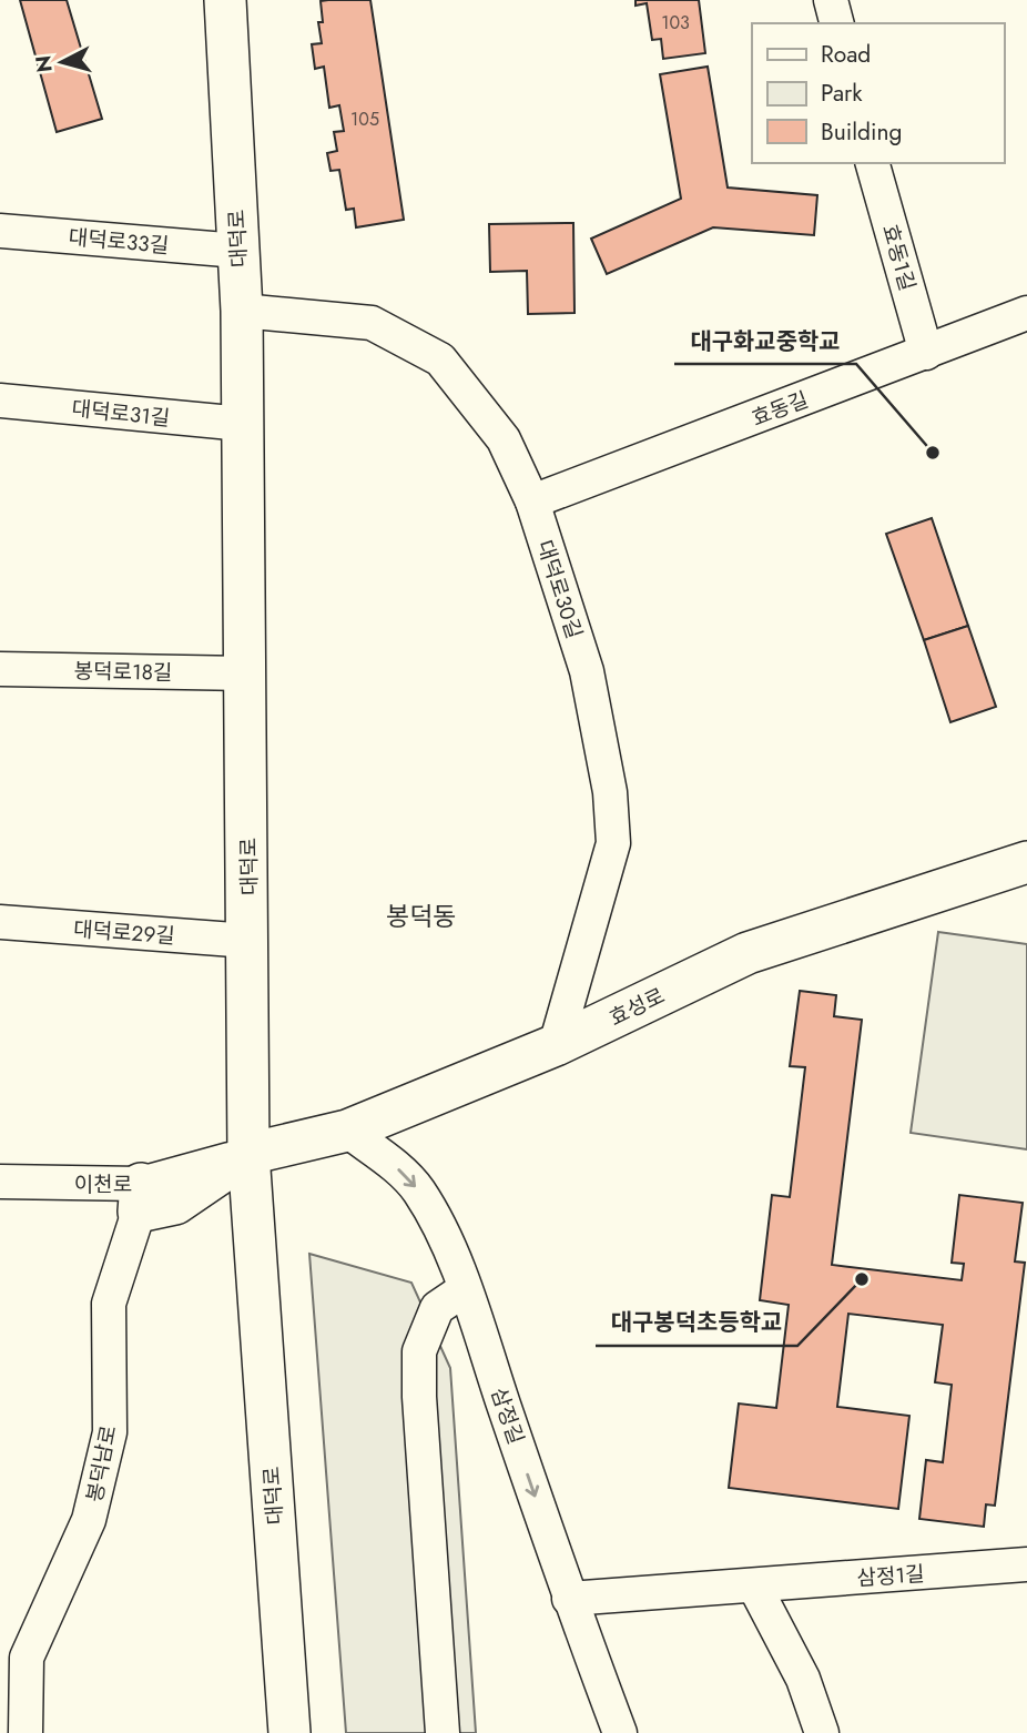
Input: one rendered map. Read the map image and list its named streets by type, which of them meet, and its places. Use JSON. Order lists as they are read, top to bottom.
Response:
{
  "streets": {
    "main road": ["대덕로", "효성로"],
    "street": [
      "대덕로33길",
      "효동1길",
      "효동길",
      "대덕로31길",
      "대덕로30길",
      "봉덕로18길",
      "대덕로29길",
      "이천로",
      "삼정길",
      "봉덕남로",
      "삼정1길"
    ]
  },
  "crossings": [
    ["대덕로", "대덕로33길"],
    ["대덕로", "대덕로31길"],
    ["대덕로", "대덕로30길"],
    ["대덕로", "봉덕로18길"],
    ["대덕로", "대덕로29길"],
    ["대덕로", "효성로"],
    ["효동1길", "효동길"],
    ["효동길", "대덕로30길"],
    ["대덕로30길", "효성로"],
    ["효성로", "삼정길"],
    ["이천로", "봉덕남로"],
    ["삼정길", "삼정1길"]
  ],
  "one_way": ["삼정길"],
  "districts": ["봉덕동"],
  "places": ["대구화교중학교", "대구봉덕초등학교"],
  "house_numbers": ["103", "105"],
  "legend": ["Road", "Park", "Building"],
  "north": "left"
}
